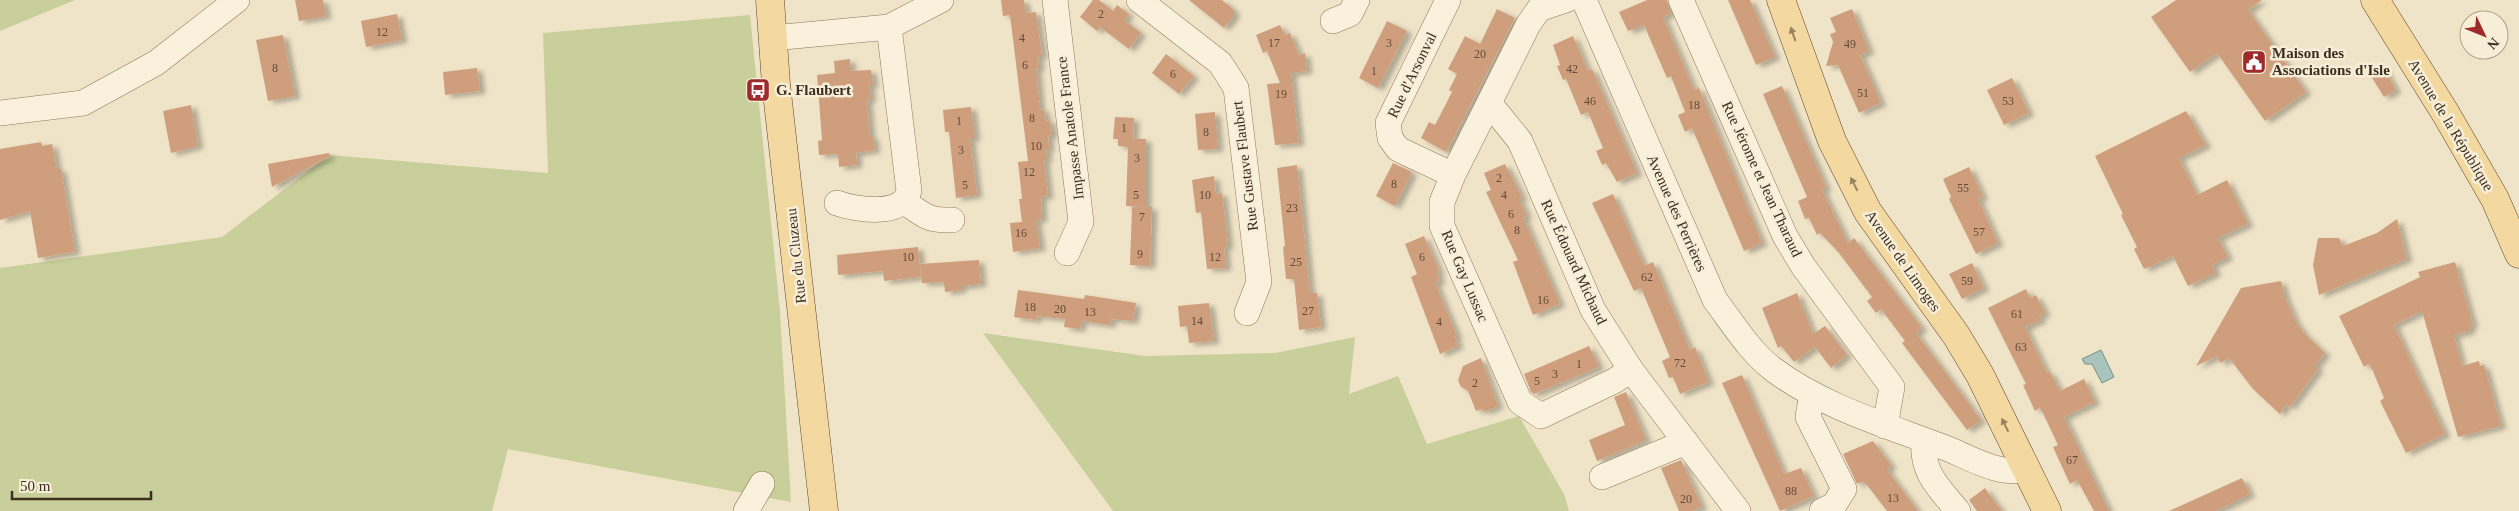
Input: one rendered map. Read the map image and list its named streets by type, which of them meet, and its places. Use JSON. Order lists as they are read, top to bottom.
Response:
{
  "streets": {
    "main road": ["Avenue de la République", "Rue du Cluzeau", "Avenue de Limoges"],
    "street": [
      "Rue d'Arsonval",
      "Impasse Anatole France",
      "Rue Gustave Flaubert",
      "Rue Jérome et Jean Tharaud",
      "Avenue des Perrières",
      "Rue Édouard Michaud",
      "Rue Gay Lussac"
    ]
  },
  "crossings": [
    ["Rue d'Arsonval", "Rue Gay Lussac"],
    ["Rue Jérome et Jean Tharaud", "Avenue des Perrières"],
    ["Avenue des Perrières", "Avenue de Limoges"],
    ["Rue Édouard Michaud", "Rue Gay Lussac"]
  ],
  "one_way": ["Avenue de Limoges"],
  "places": {
    "public building": ["Maison des Associations d'Isle"],
    "bus stop": ["G. Flaubert"]
  },
  "house_numbers": [
    "2",
    "12",
    "4",
    "17",
    "3",
    "49",
    "20",
    "6",
    "8",
    "42",
    "1",
    "6",
    "51",
    "19",
    "46",
    "53",
    "18",
    "8",
    "1",
    "1",
    "8",
    "10",
    "3",
    "3",
    "12",
    "2",
    "8",
    "5",
    "55",
    "5",
    "10",
    "4",
    "23",
    "6",
    "7",
    "8",
    "57",
    "16",
    "9",
    "10",
    "12",
    "6",
    "25",
    "62",
    "59",
    "16",
    "18",
    "20",
    "27",
    "13",
    "61",
    "14",
    "4",
    "63",
    "72",
    "1",
    "3",
    "5",
    "2",
    "67",
    "88",
    "13",
    "20"
  ],
  "scale_bar": "50 m",
  "north": "bottom right"
}
